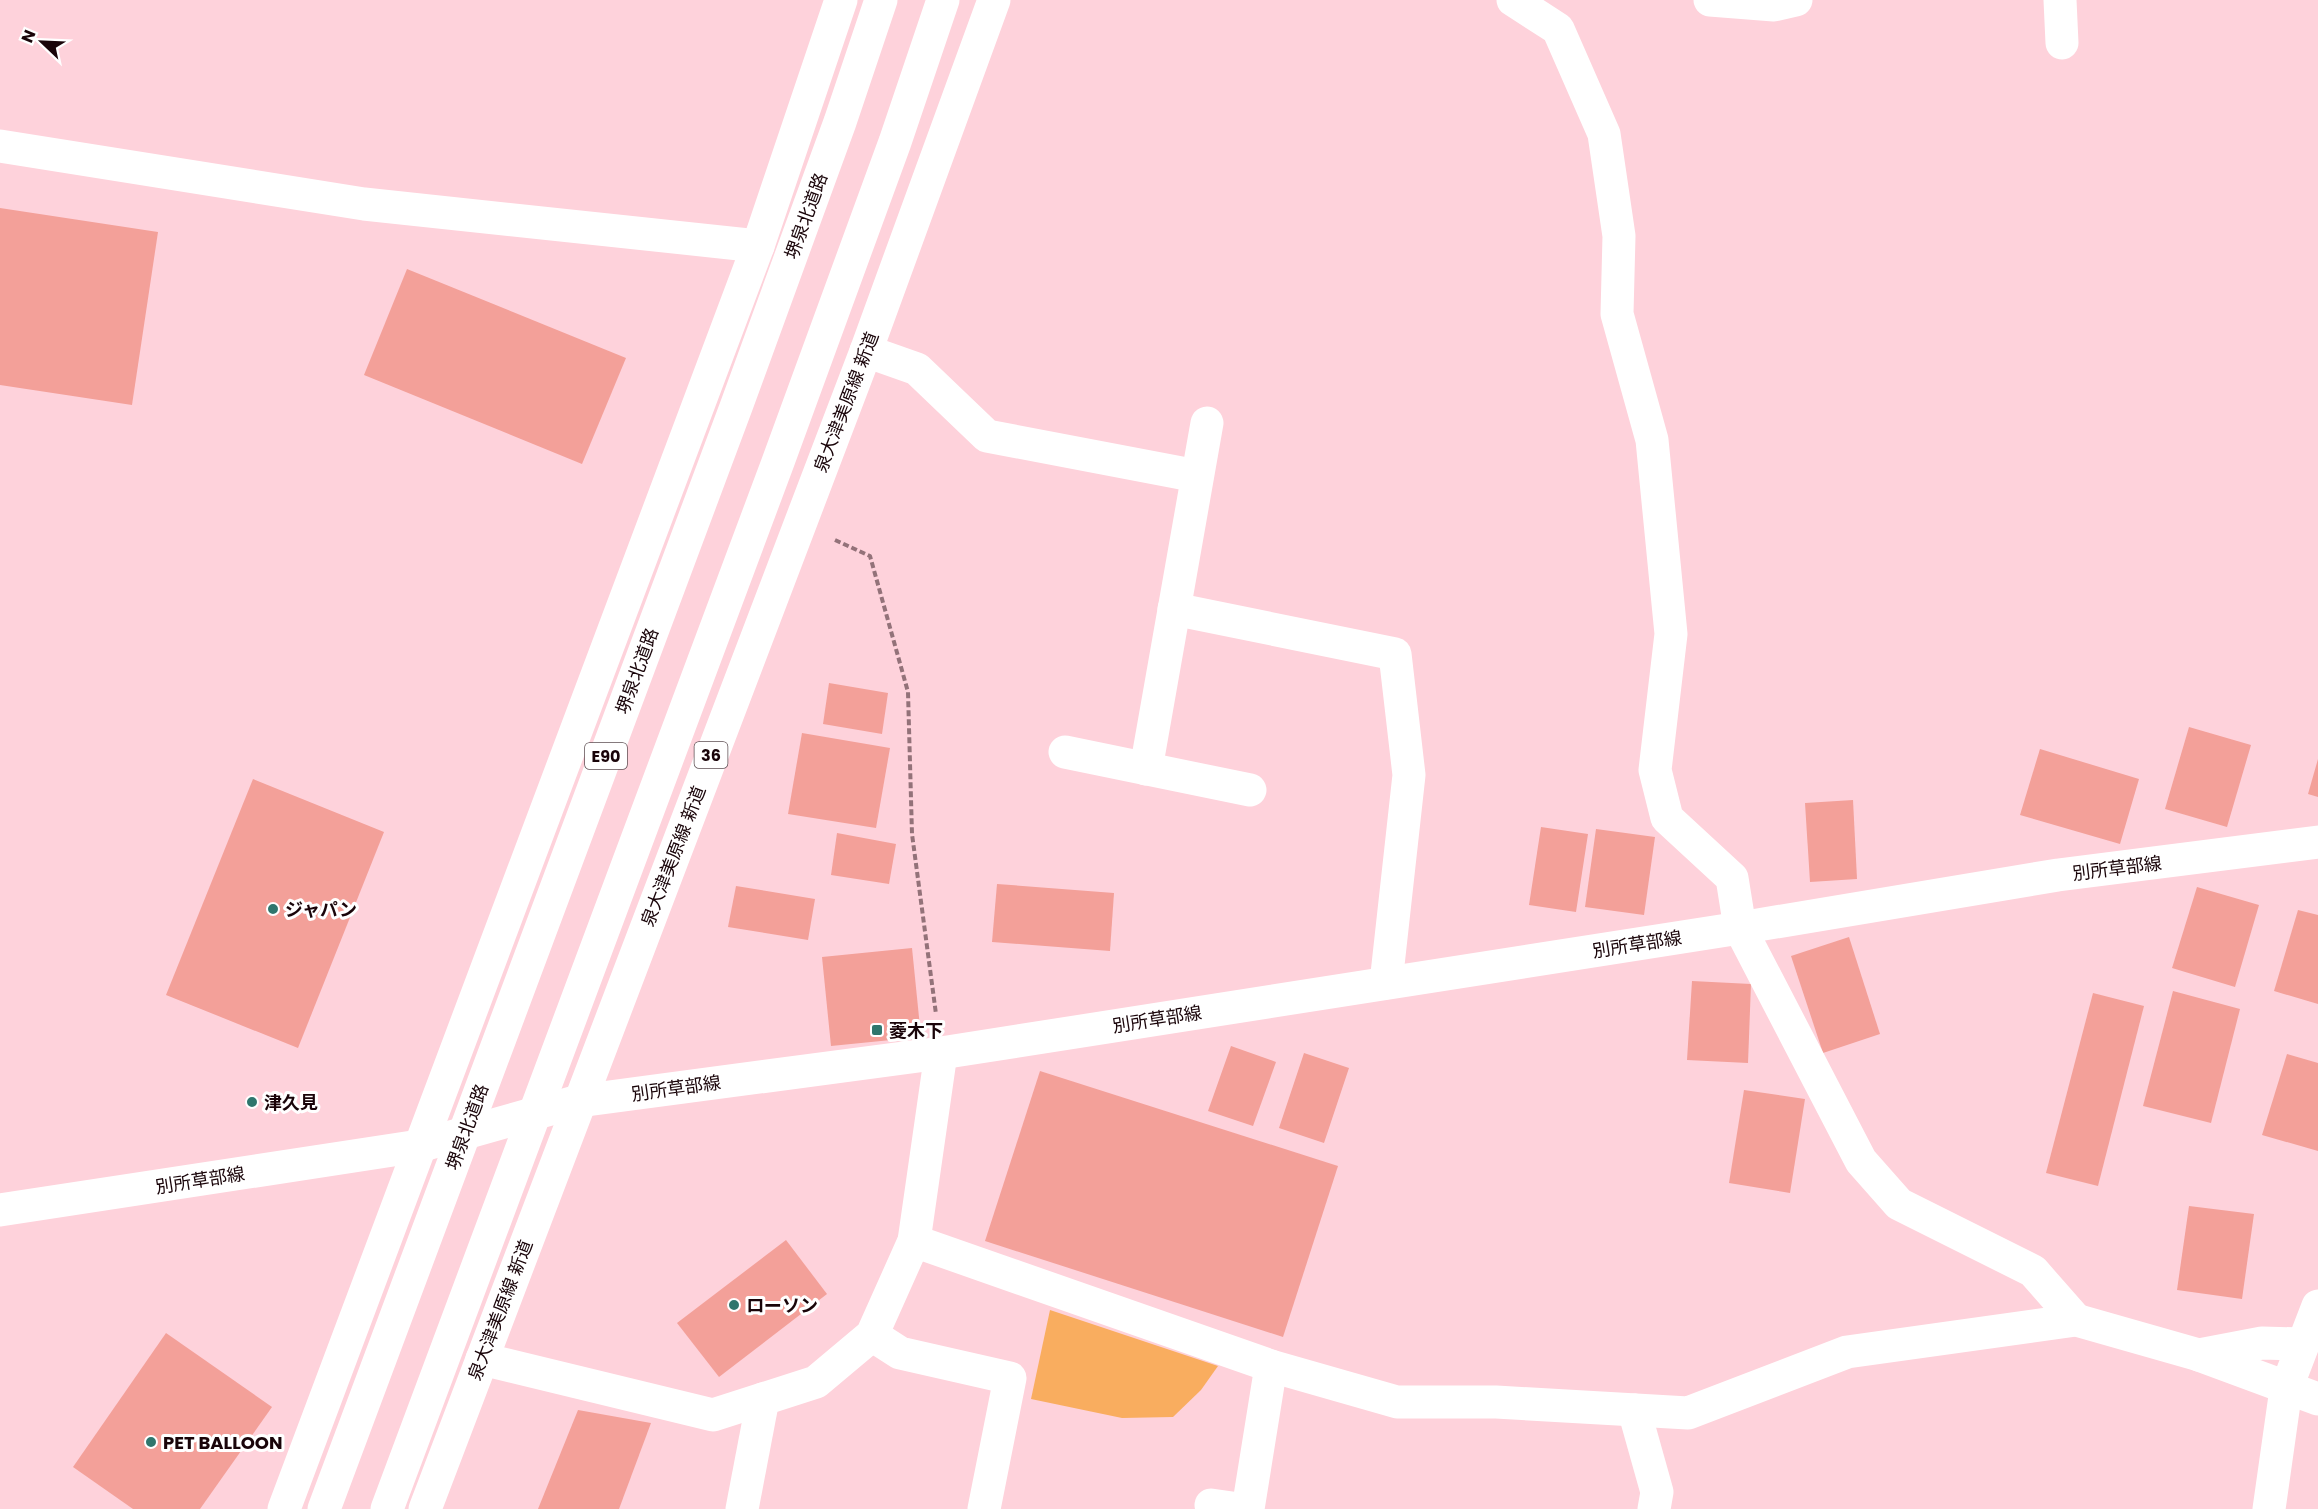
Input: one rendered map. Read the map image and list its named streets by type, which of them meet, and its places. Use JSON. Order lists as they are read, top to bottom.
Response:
{
  "streets": {
    "main road": [
      "堺泉北道路",
      "泉大津美原線 新道",
      "36",
      "E90",
      "別所草部線"
    ]
  },
  "crossings": [
    ["泉大津美原線 新道", "別所草部線"]
  ],
  "places": {
    "other": [
      "ジャパン",
      "津久見",
      "ローソン",
      "PET BALLOON"
    ],
    "transit": ["菱木下"]
  },
  "north": "top left"
}
